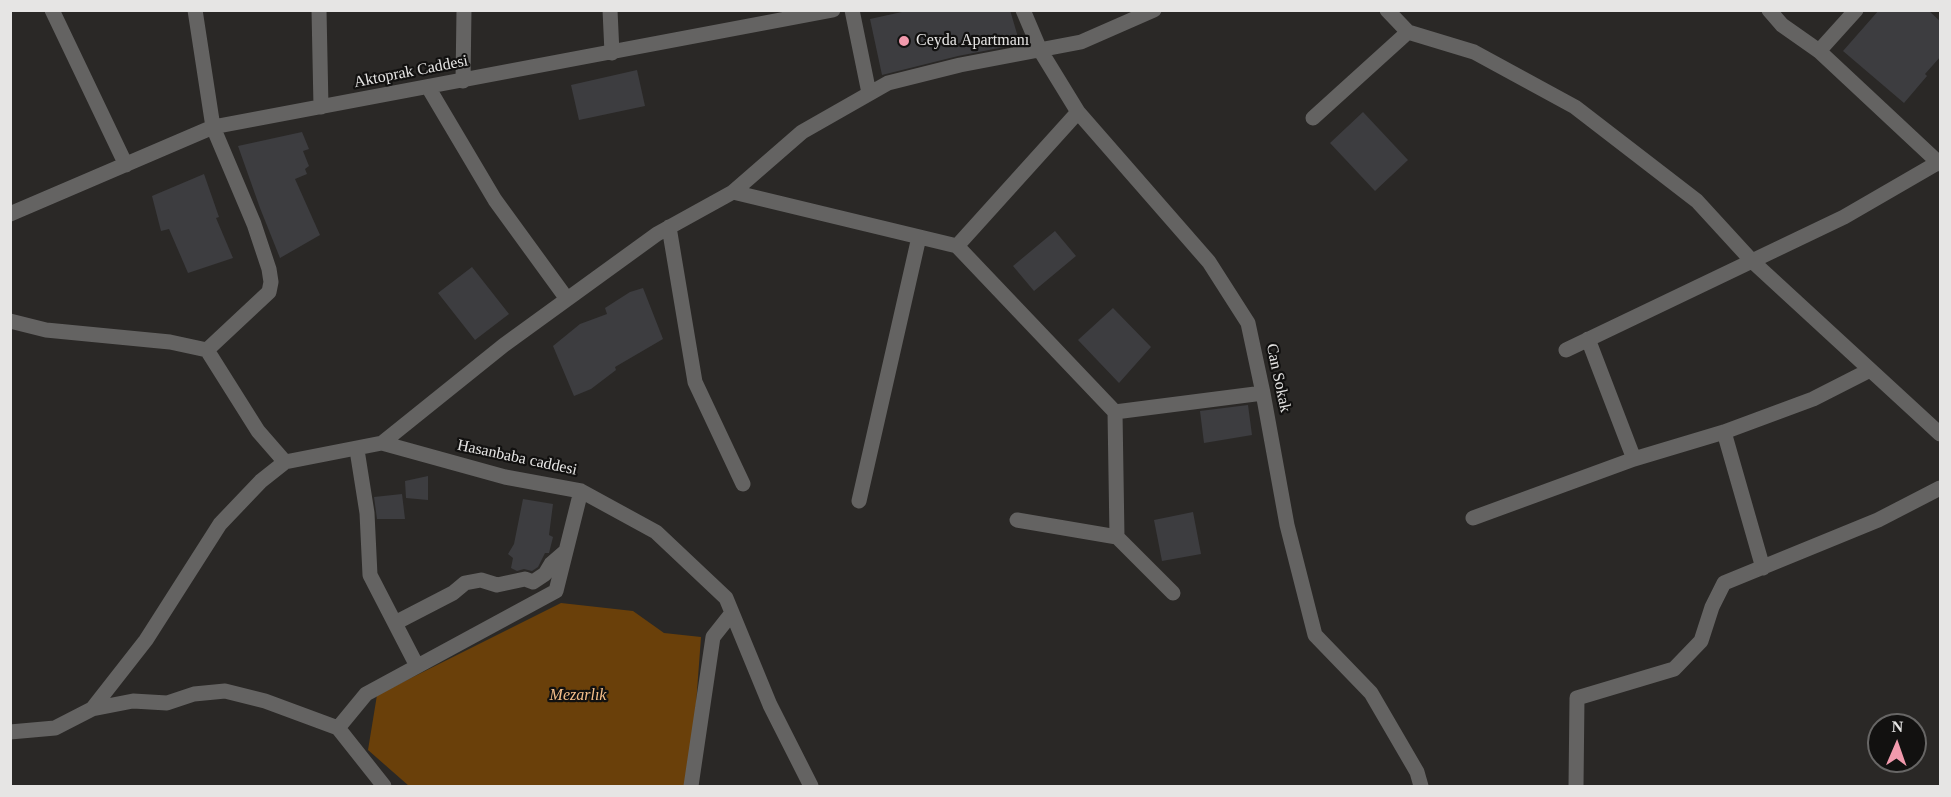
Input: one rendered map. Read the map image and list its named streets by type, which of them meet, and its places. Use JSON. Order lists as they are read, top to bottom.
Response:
{
  "streets": {
    "street": ["Aktoprak Caddesi", "Can Sokak", "Hasanbaba caddesi"]
  },
  "parks": ["Mezarlık"],
  "places": ["Ceyda Apartmanı"],
  "north": "top"
}
